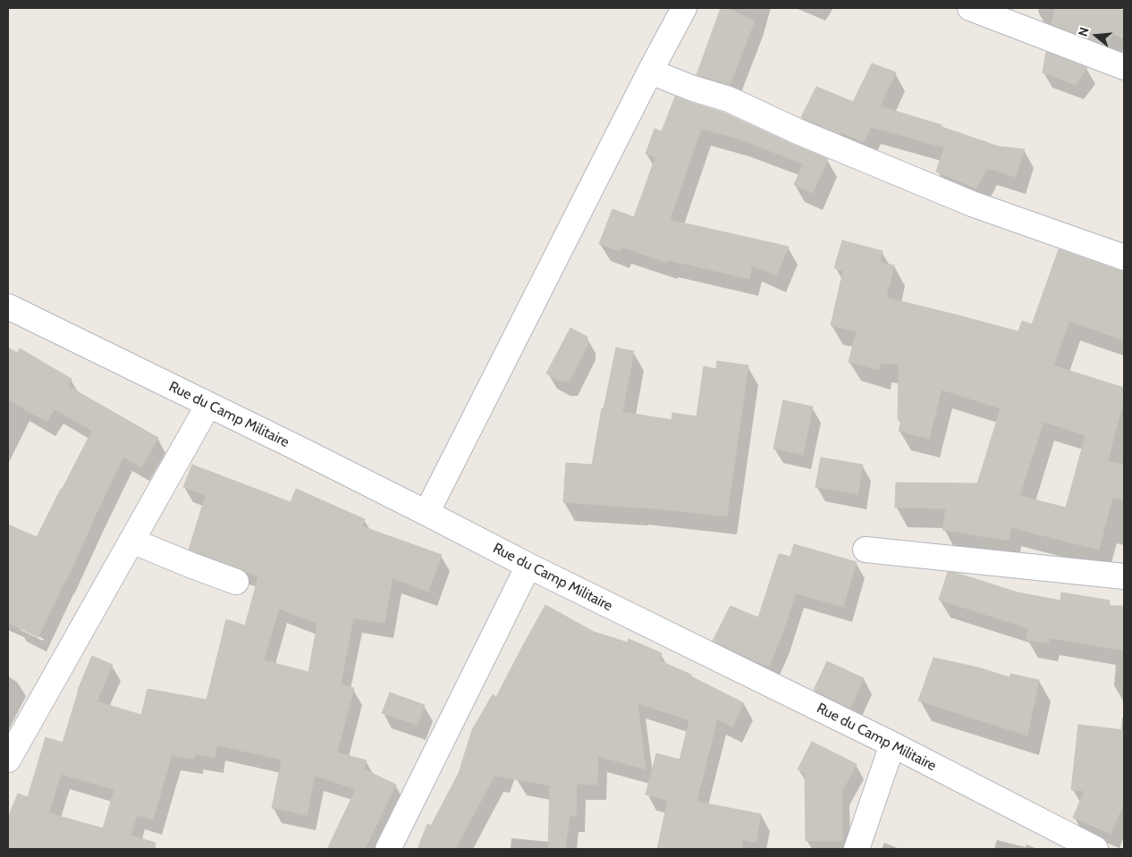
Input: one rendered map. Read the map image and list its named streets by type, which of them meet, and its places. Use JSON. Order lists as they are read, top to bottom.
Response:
{
  "streets": {
    "street": ["Rue du Camp Militaire"]
  },
  "north": "left"
}
